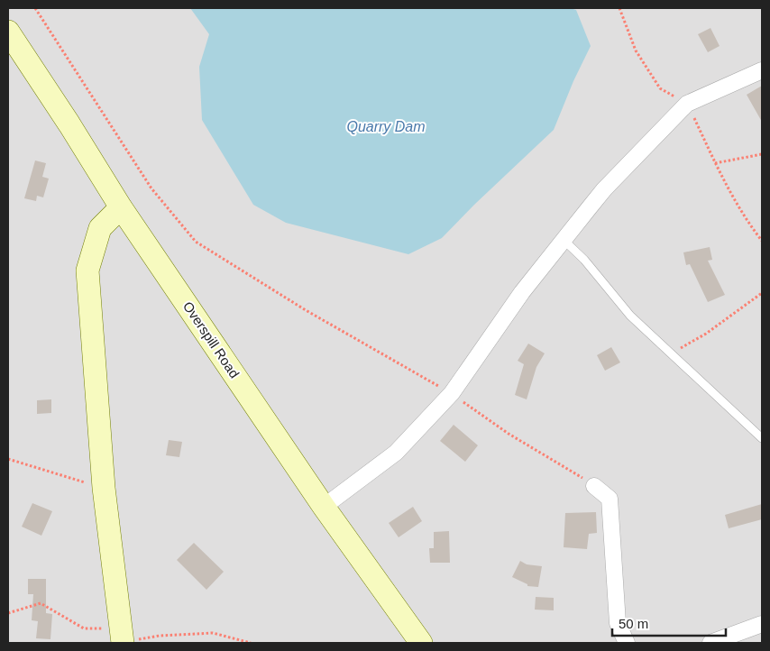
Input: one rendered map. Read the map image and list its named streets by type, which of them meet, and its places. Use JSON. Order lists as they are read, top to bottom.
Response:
{
  "streets": {
    "street": ["Overspill Road"]
  },
  "water": ["Quarry Dam"],
  "scale_bar": "50 m"
}
